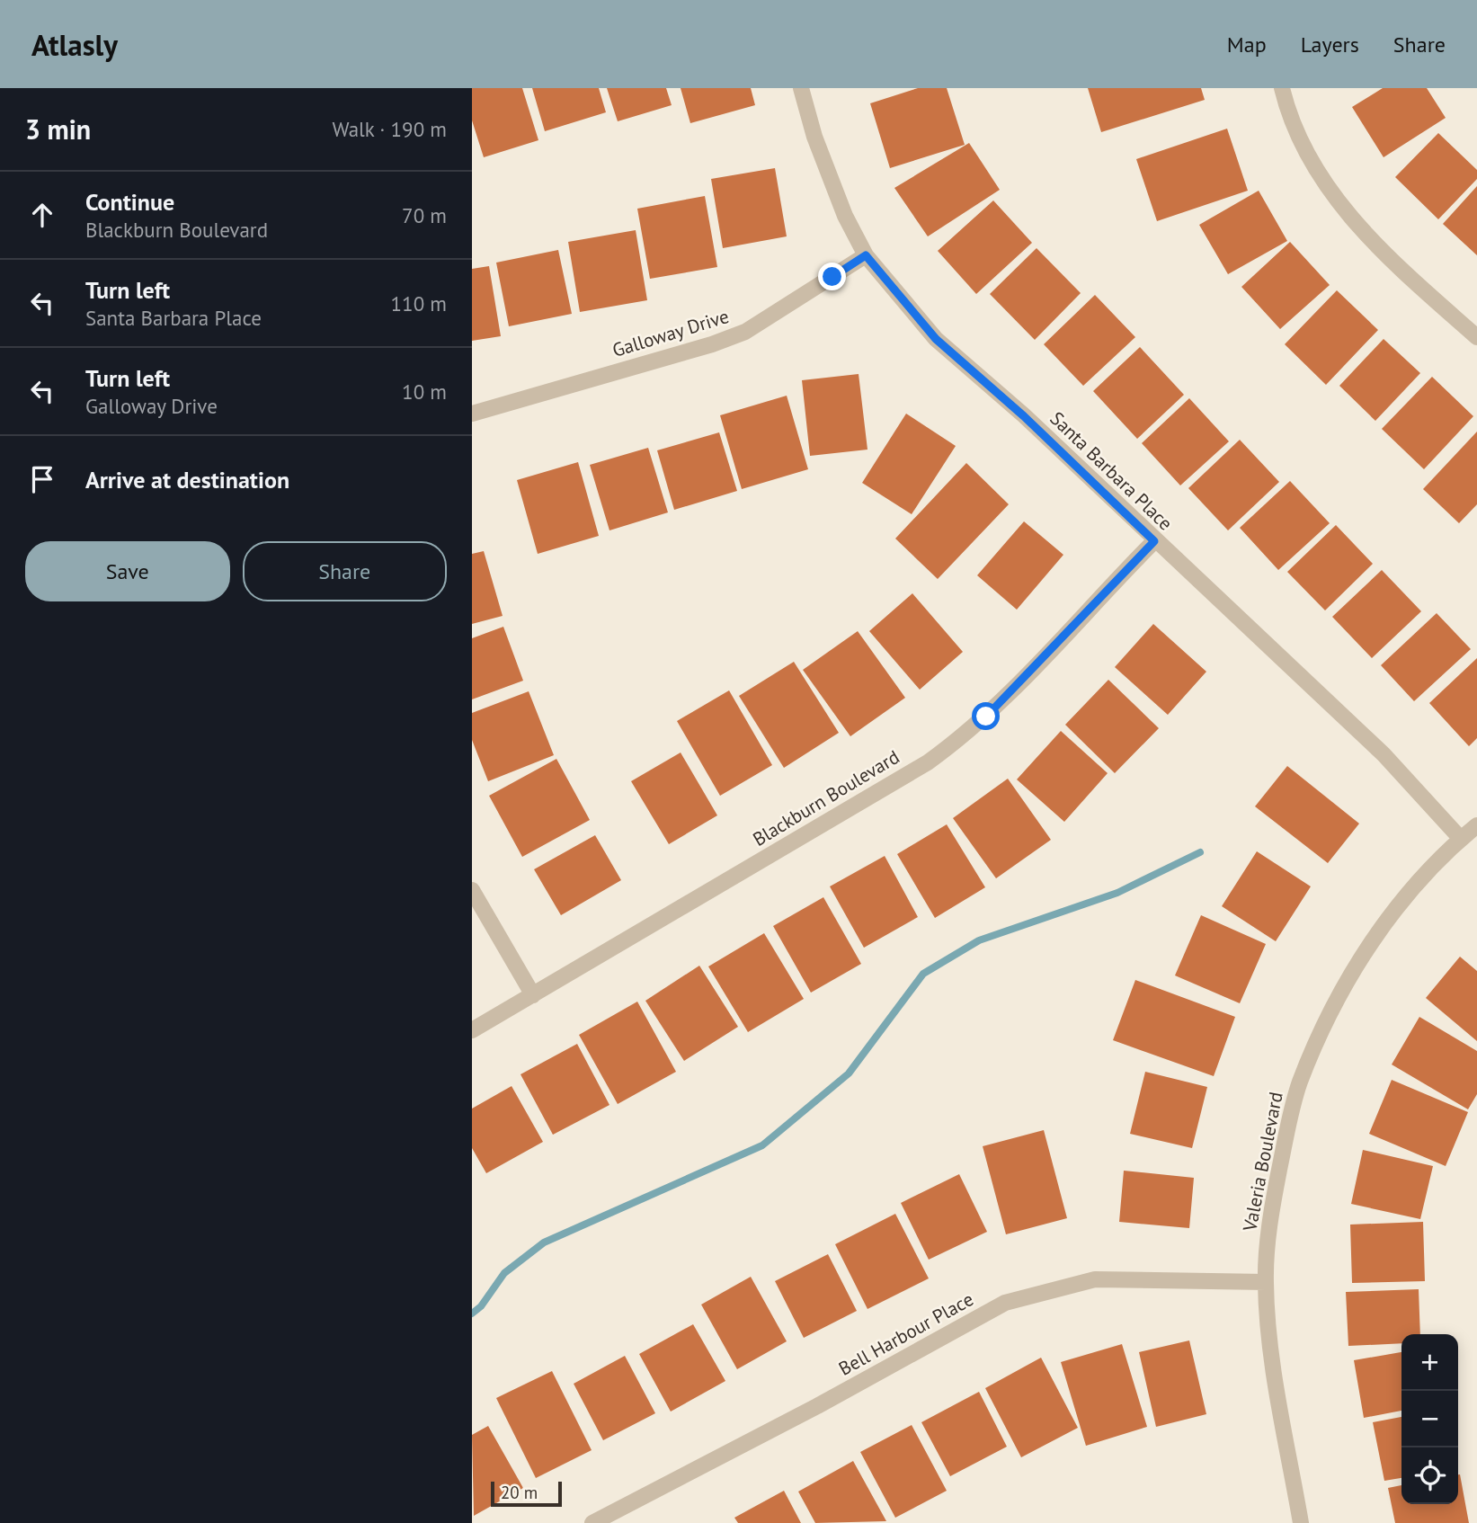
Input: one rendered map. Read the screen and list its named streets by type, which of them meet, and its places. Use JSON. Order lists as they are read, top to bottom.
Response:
{
  "streets": {
    "street": [
      "Galloway Drive",
      "Santa Barbara Place",
      "Blackburn Boulevard",
      "Valeria Boulevard",
      "Bell Harbour Place"
    ]
  },
  "crossings": [
    ["Galloway Drive", "Santa Barbara Place"],
    ["Santa Barbara Place", "Blackburn Boulevard"],
    ["Santa Barbara Place", "Valeria Boulevard"],
    ["Valeria Boulevard", "Bell Harbour Place"]
  ],
  "scale_bar": "20 m",
  "page": {
    "header": "Atlasly",
    "nav": ["Map", "Layers", "Share"],
    "heading": ["3 min", "Walk · 190 m"],
    "list": [
      ["Continue", "Blackburn Boulevard", "70 m"],
      ["Turn left", "Santa Barbara Place", "110 m"],
      ["Turn left", "Galloway Drive", "10 m"],
      "Arrive at destination"
    ],
    "buttons": ["Save", "Share"],
    "map_buttons": ["+", "−"],
    "scale": "20 m"
  }
}
